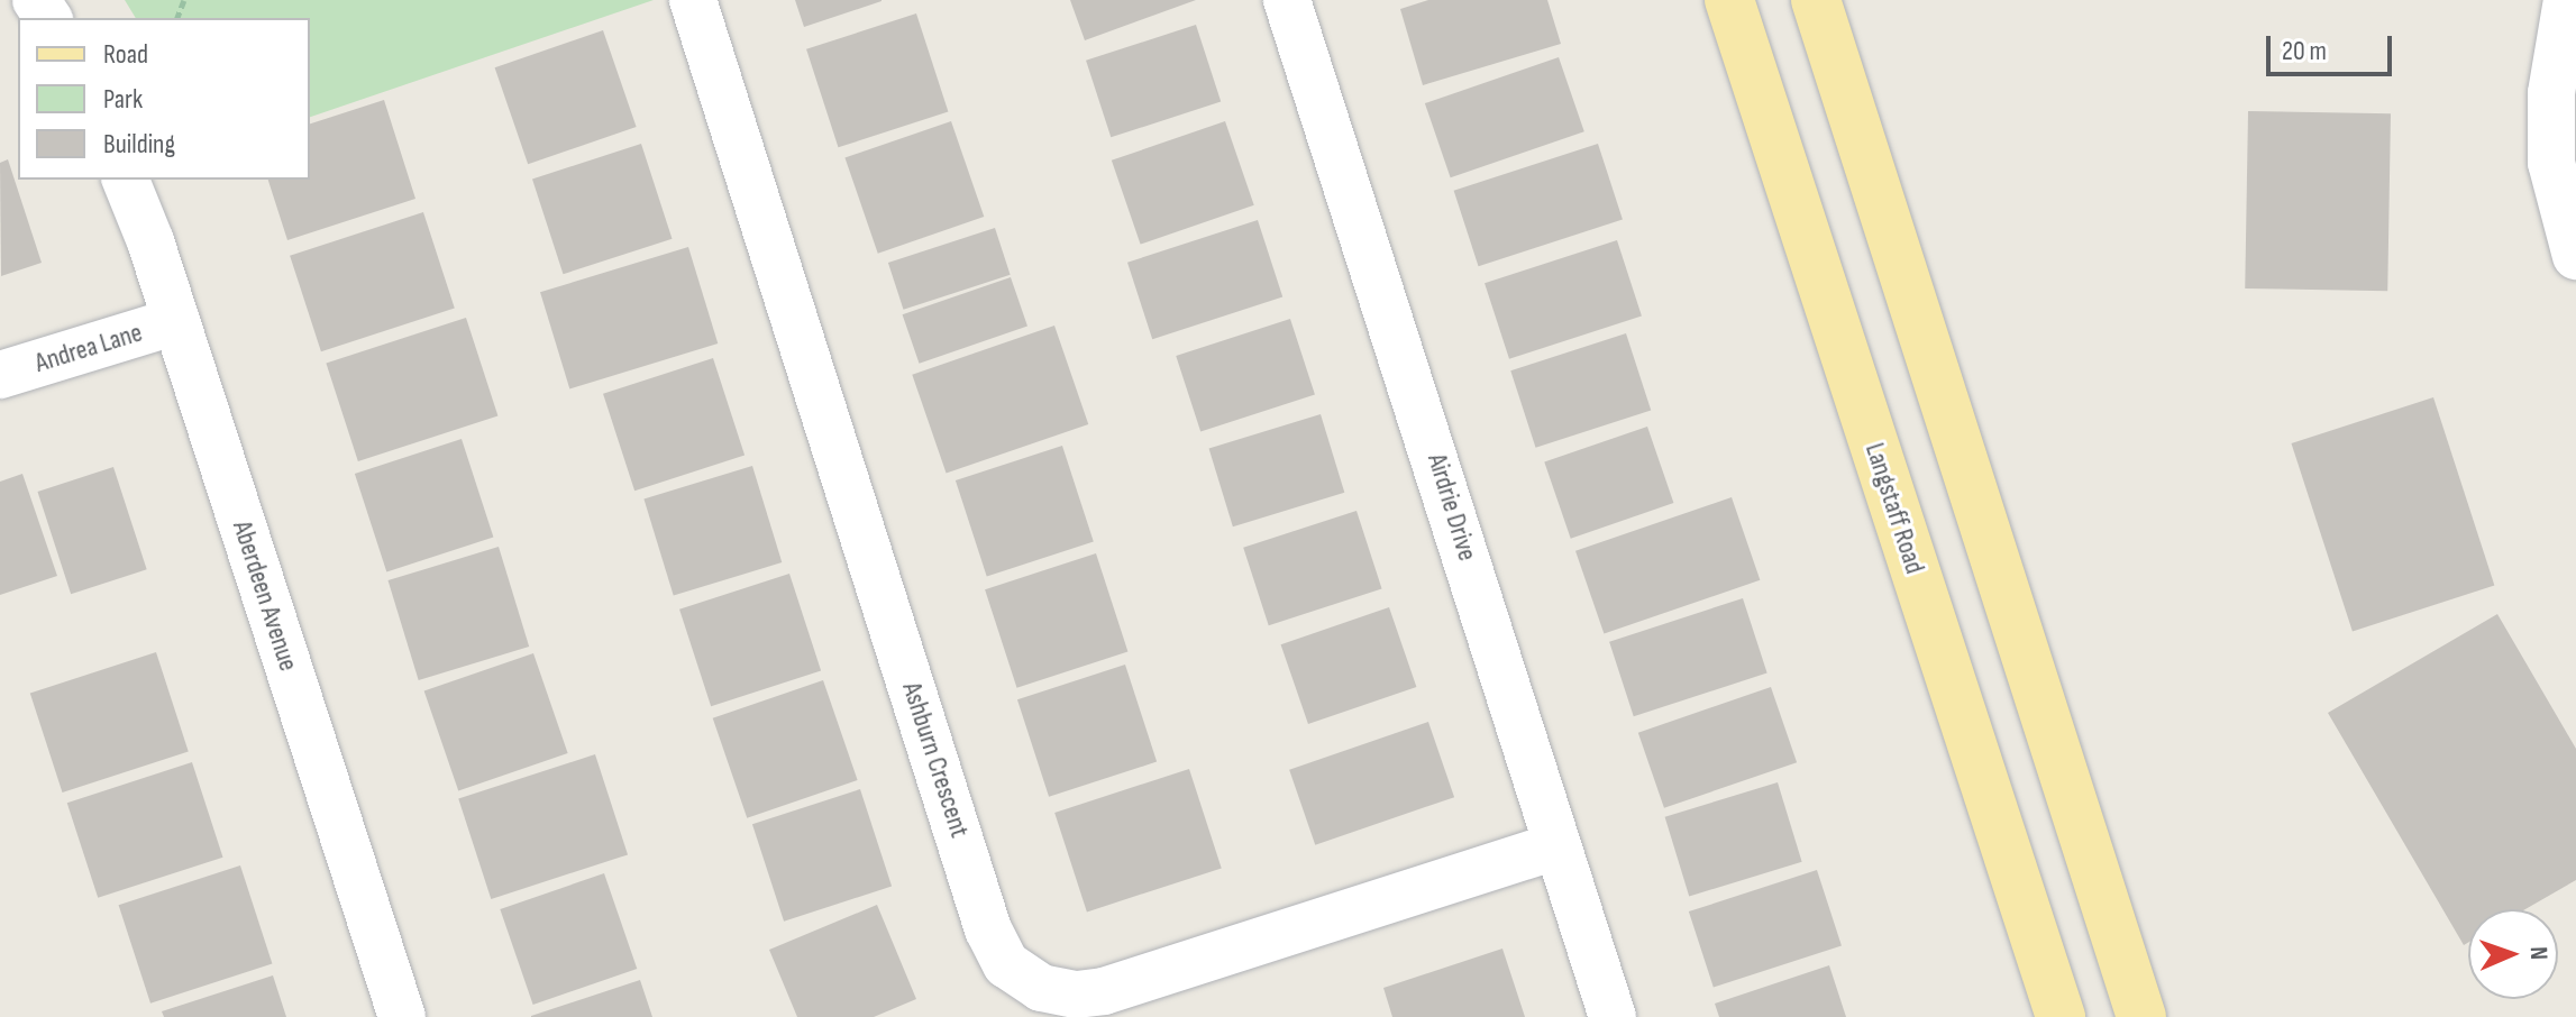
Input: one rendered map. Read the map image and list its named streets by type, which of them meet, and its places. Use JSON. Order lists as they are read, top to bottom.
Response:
{
  "streets": {
    "main road": ["Langstaff Road"],
    "street": [
      "Andrea Lane",
      "Airdrie Drive",
      "Aberdeen Avenue",
      "Ashburn Crescent"
    ]
  },
  "crossings": [
    ["Andrea Lane", "Aberdeen Avenue"],
    ["Airdrie Drive", "Ashburn Crescent"]
  ],
  "legend": ["Road", "Park", "Building"],
  "scale_bar": "20 m",
  "north": "right"
}
